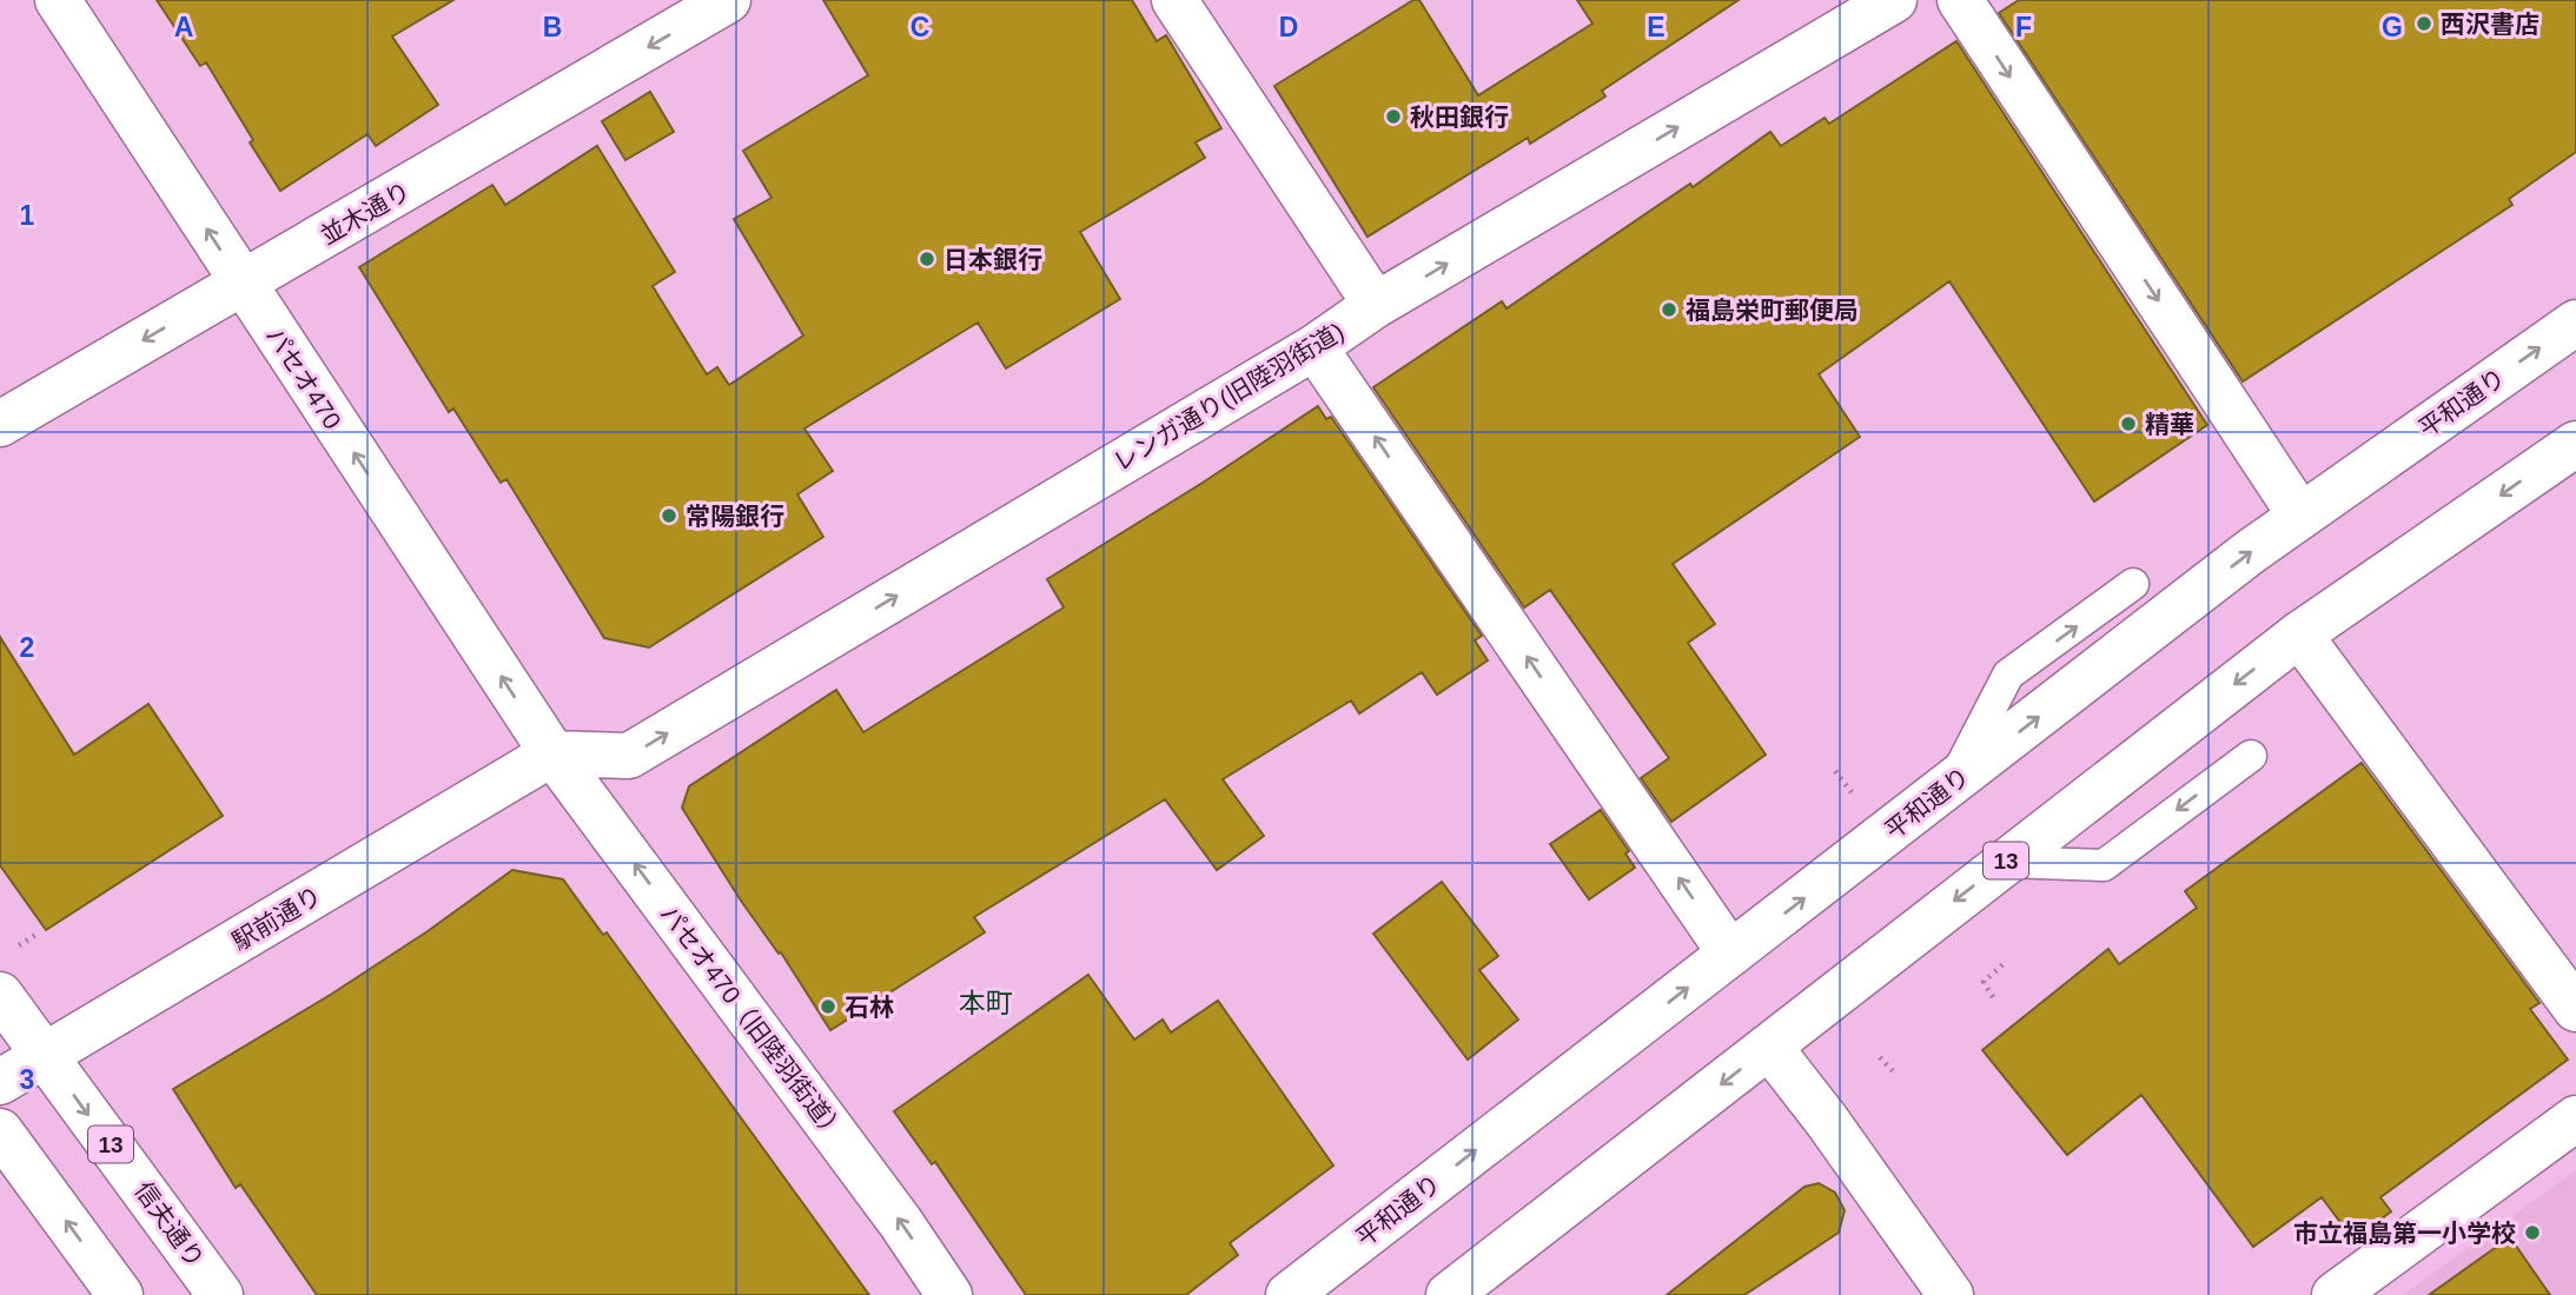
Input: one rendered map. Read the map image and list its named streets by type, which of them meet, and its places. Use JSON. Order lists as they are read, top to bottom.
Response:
{
  "streets": {
    "main road": [
      "並木通り",
      "パセオ470",
      "レンガ通り(旧陸羽街道)",
      "平和通り",
      "13",
      "駅前通り",
      "パセオ470（旧陸羽街道）",
      "信夫通り"
    ]
  },
  "crossings": [
    ["並木通り", "パセオ470"],
    ["パセオ470", "レンガ通り(旧陸羽街道)"],
    ["パセオ470", "駅前通り"],
    ["パセオ470", "パセオ470（旧陸羽街道）"],
    ["レンガ通り(旧陸羽街道)", "駅前通り"],
    ["レンガ通り(旧陸羽街道)", "パセオ470（旧陸羽街道）"],
    ["駅前通り", "パセオ470（旧陸羽街道）"],
    ["駅前通り", "信夫通り"]
  ],
  "one_way": [
    "並木通り",
    "パセオ470",
    "レンガ通り(旧陸羽街道)",
    "パセオ470（旧陸羽街道）"
  ],
  "districts": ["本町"],
  "places": [
    "西沢書店",
    "秋田銀行",
    "日本銀行",
    "福島栄町郵便局",
    "精華",
    "常陽銀行",
    "石林",
    "市立福島第一小学校"
  ],
  "grid": {
    "columns": [
      "A",
      "B",
      "C",
      "D",
      "E",
      "F",
      "G"
    ],
    "rows": ["1", "2", "3"]
  }
}
